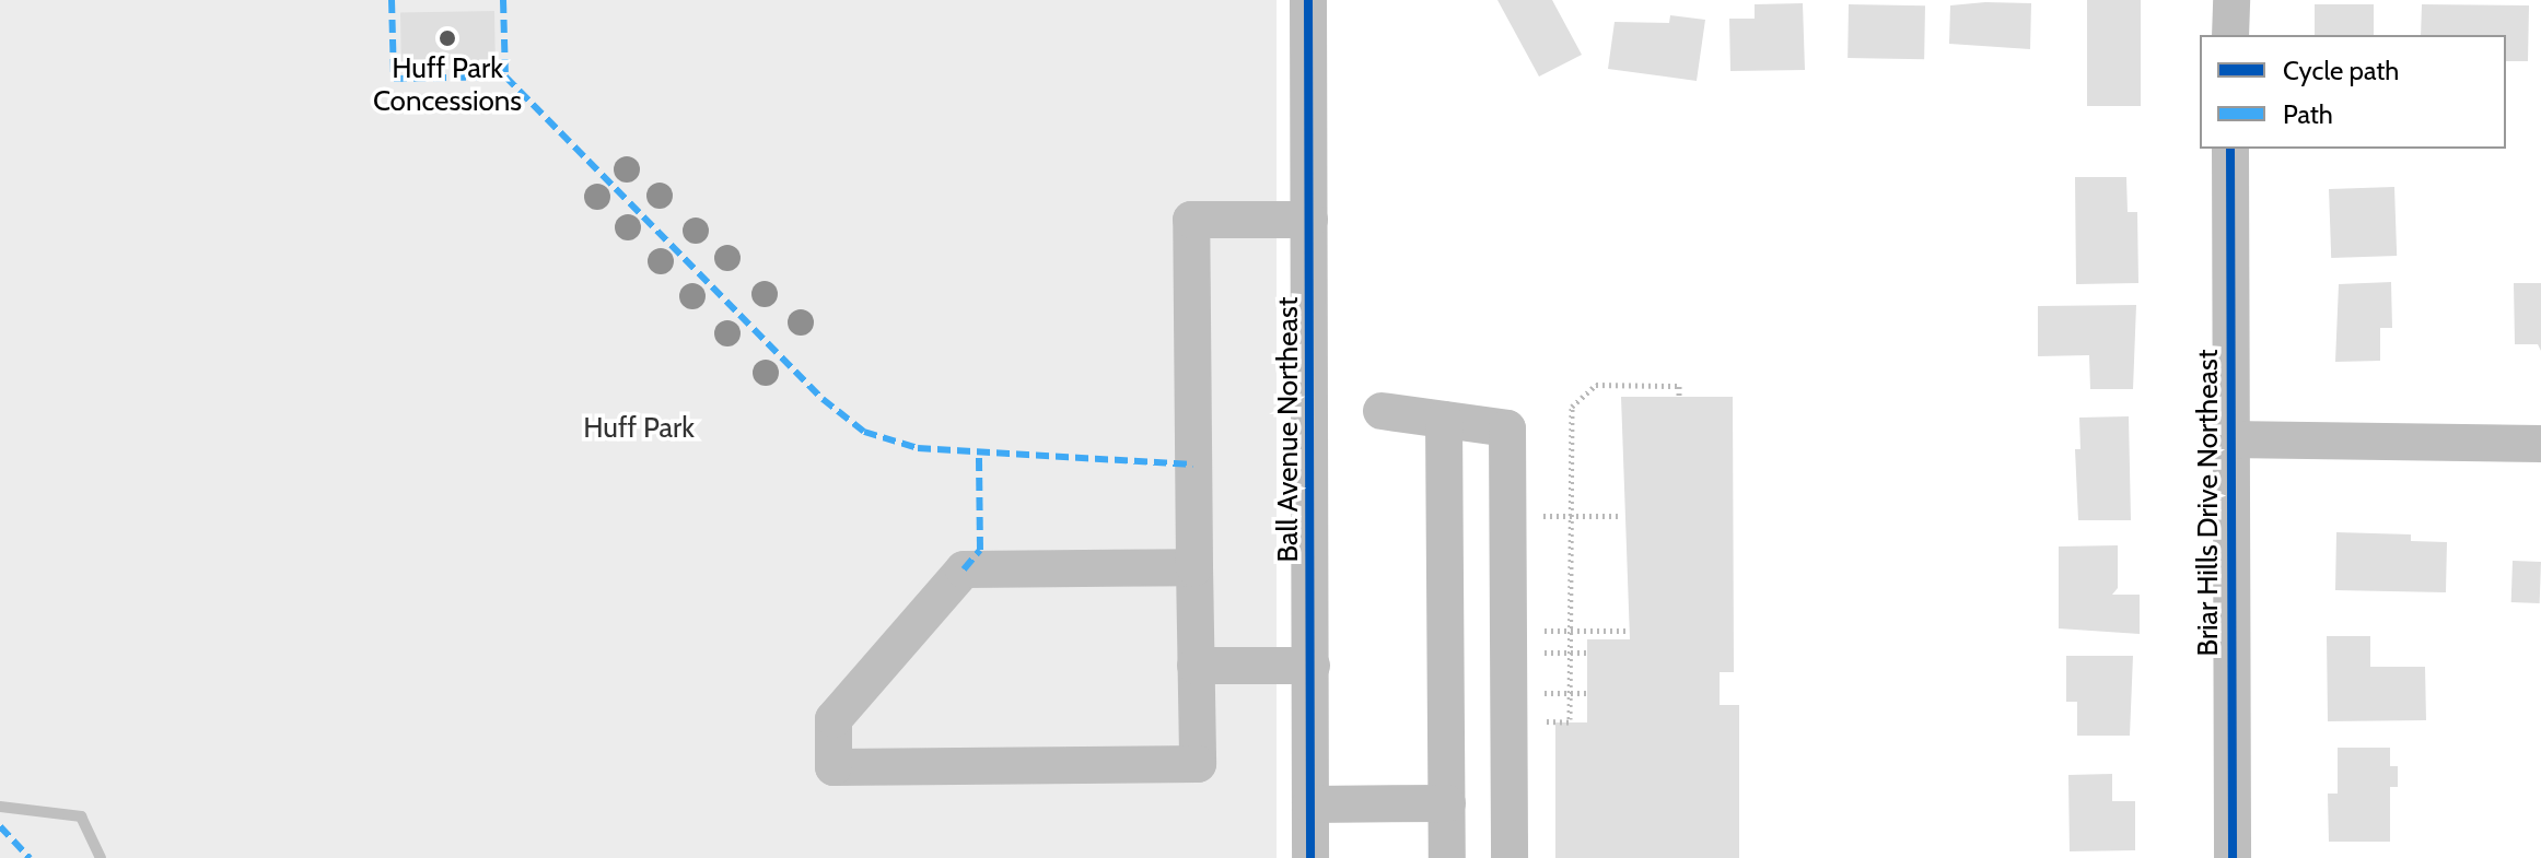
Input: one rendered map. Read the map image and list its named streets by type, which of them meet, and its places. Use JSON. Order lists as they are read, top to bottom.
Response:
{
  "streets": {
    "street": ["Ball Avenue Northeast", "Briar Hills Drive Northeast"]
  },
  "parks": ["Huff Park"],
  "places": ["Huff Park Concessions"],
  "legend": ["Cycle path", "Path"]
}
